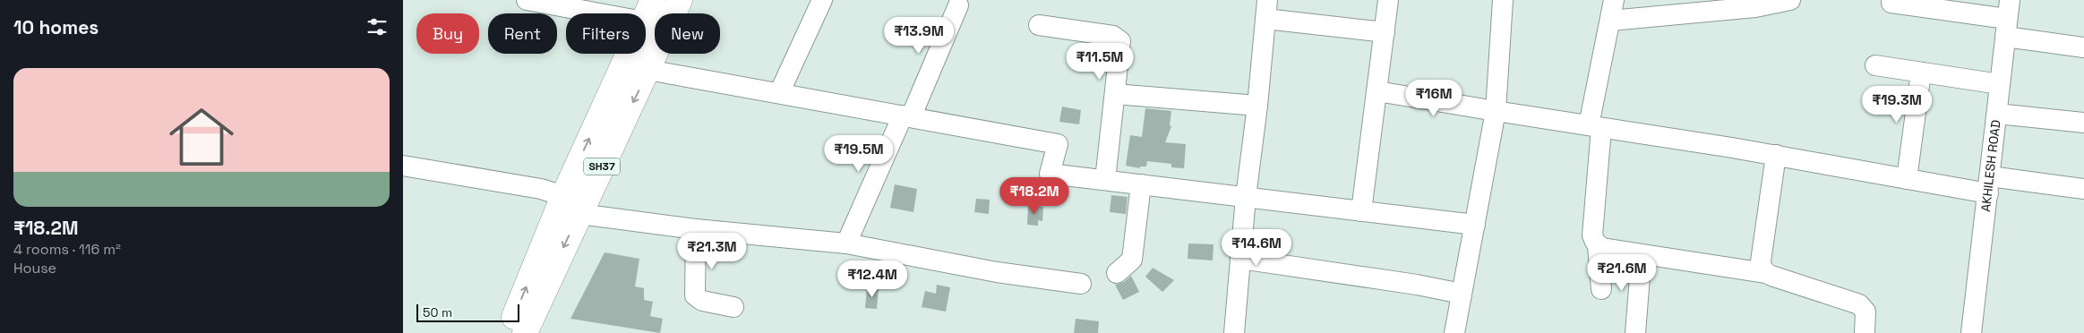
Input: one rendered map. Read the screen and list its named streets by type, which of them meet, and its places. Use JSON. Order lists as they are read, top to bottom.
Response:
{
  "streets": {
    "main road": ["SH37"],
    "street": ["AKHILESH ROAD"]
  },
  "scale_bar": "50 m",
  "page": {
    "heading": "10 homes",
    "chip": [
      "Buy",
      "Rent",
      "Filters",
      "New"
    ],
    "price": [
      "₹13.9M",
      "₹11.5M",
      "₹16M",
      "₹19.3M",
      "₹19.5M",
      "₹18.2M",
      "₹14.6M",
      "₹21.3M",
      "₹21.6M",
      "₹12.4M"
    ],
    "list": [
      {
        "name": "₹18.2M",
        "note": "4 rooms · 116 m² · House"
      }
    ],
    "scale": "50 m"
  }
}
